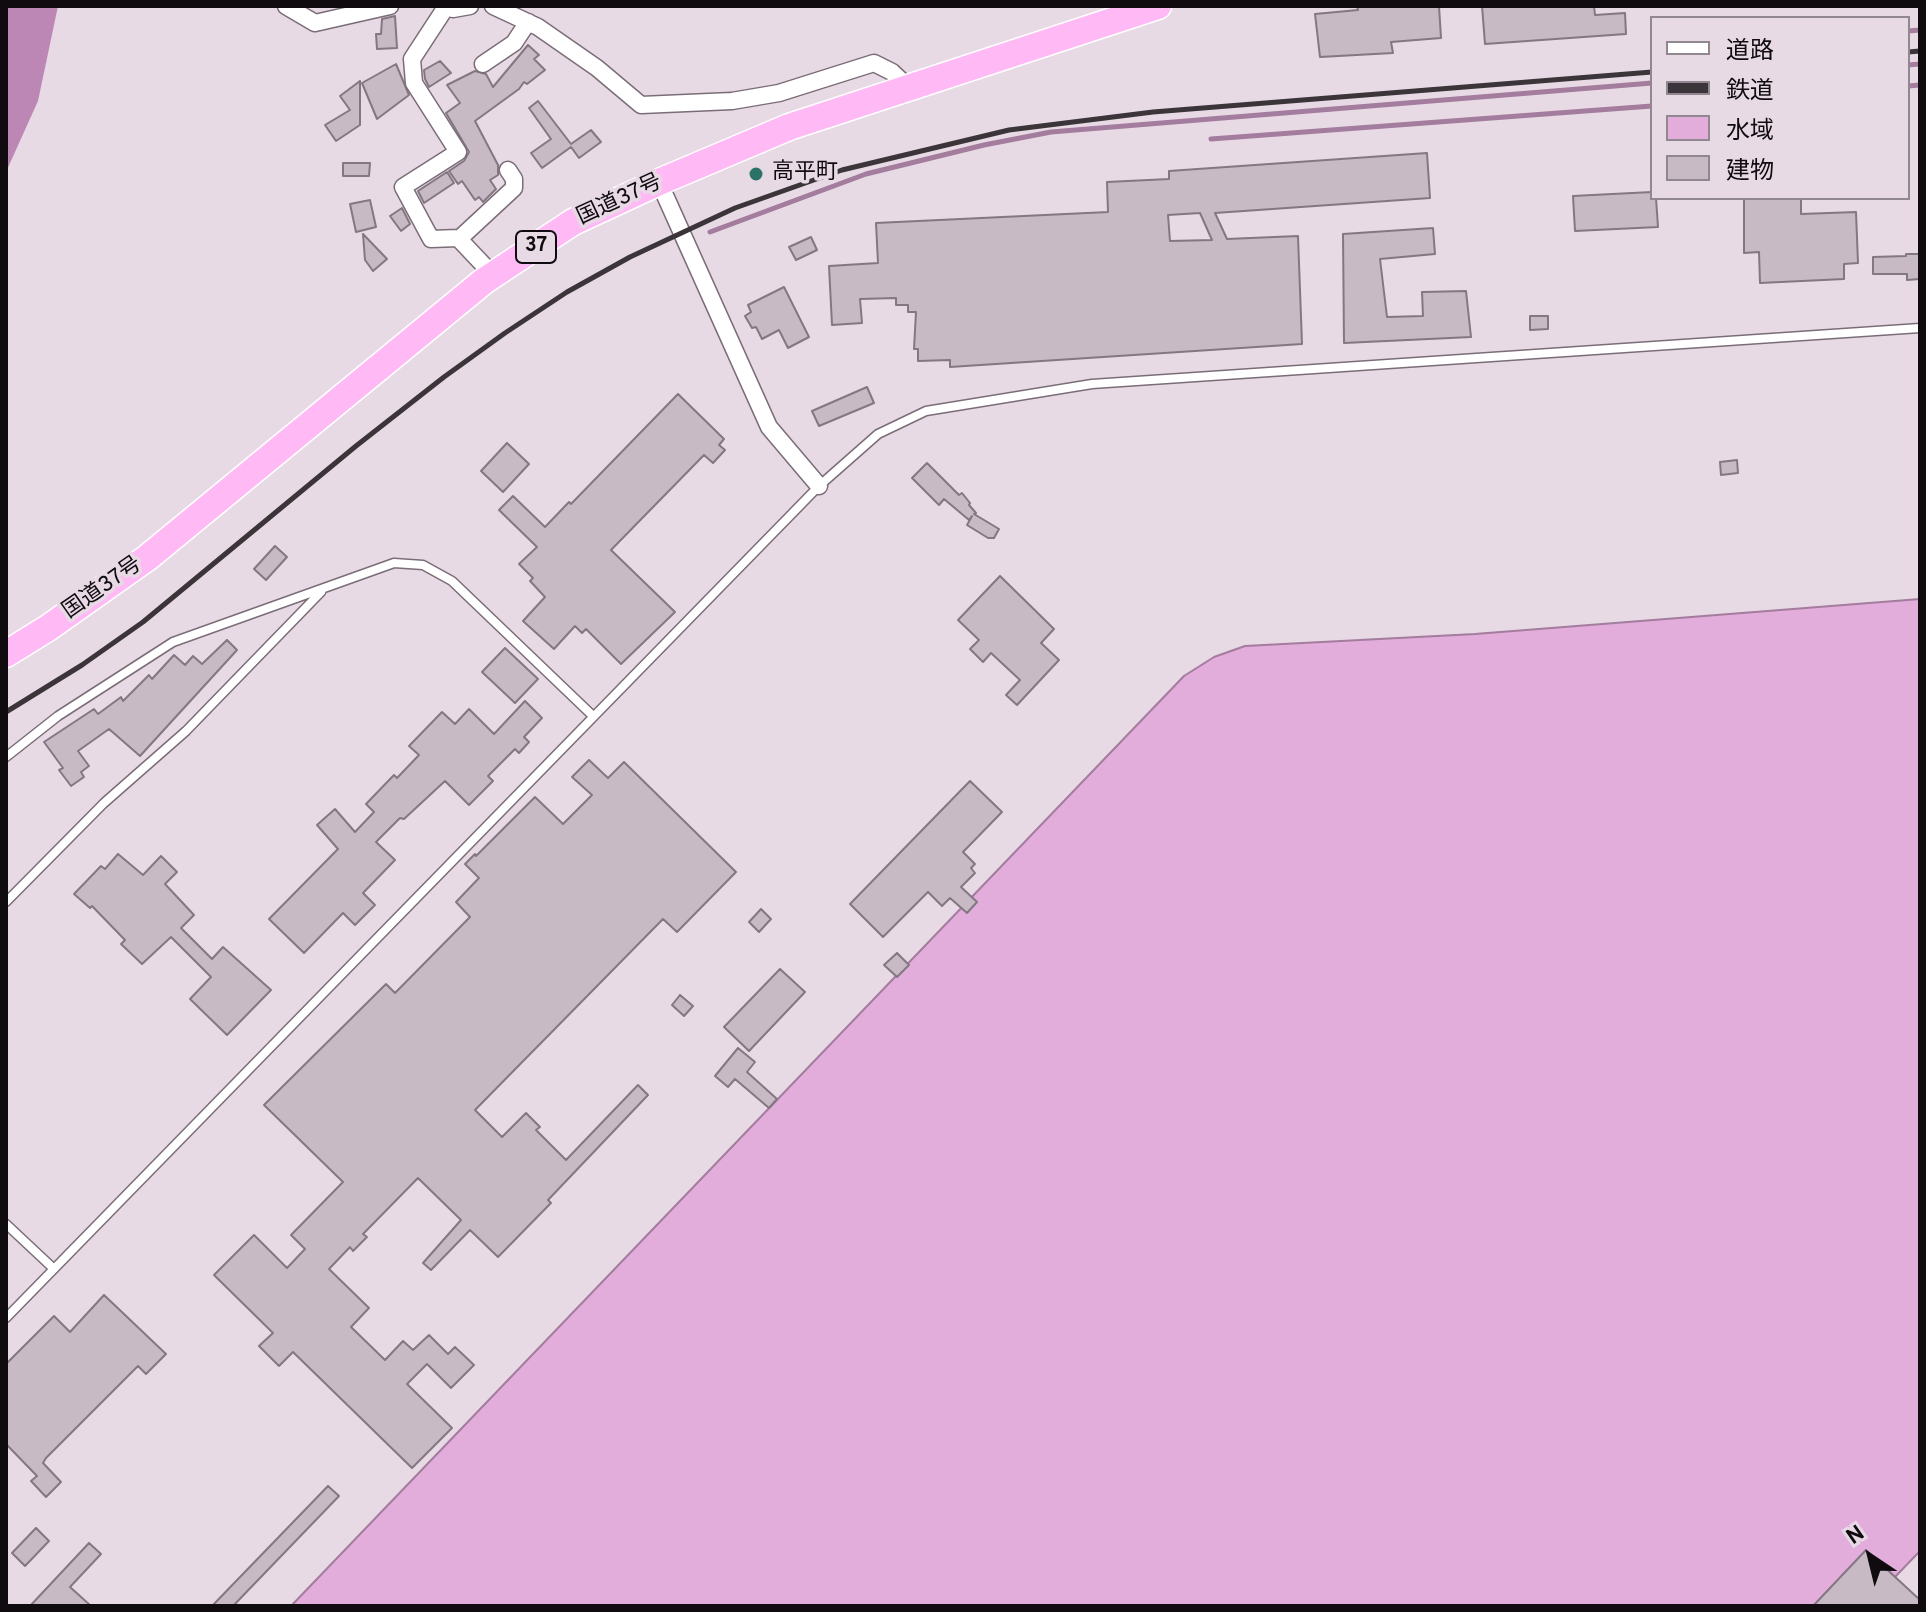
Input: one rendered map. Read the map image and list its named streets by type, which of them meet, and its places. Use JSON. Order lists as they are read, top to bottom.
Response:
{
  "streets": {
    "highway": ["国道37号", "37"]
  },
  "places": ["高平町"],
  "legend": [
    "道路",
    "鉄道",
    "水域",
    "建物"
  ],
  "north": "top left"
}
